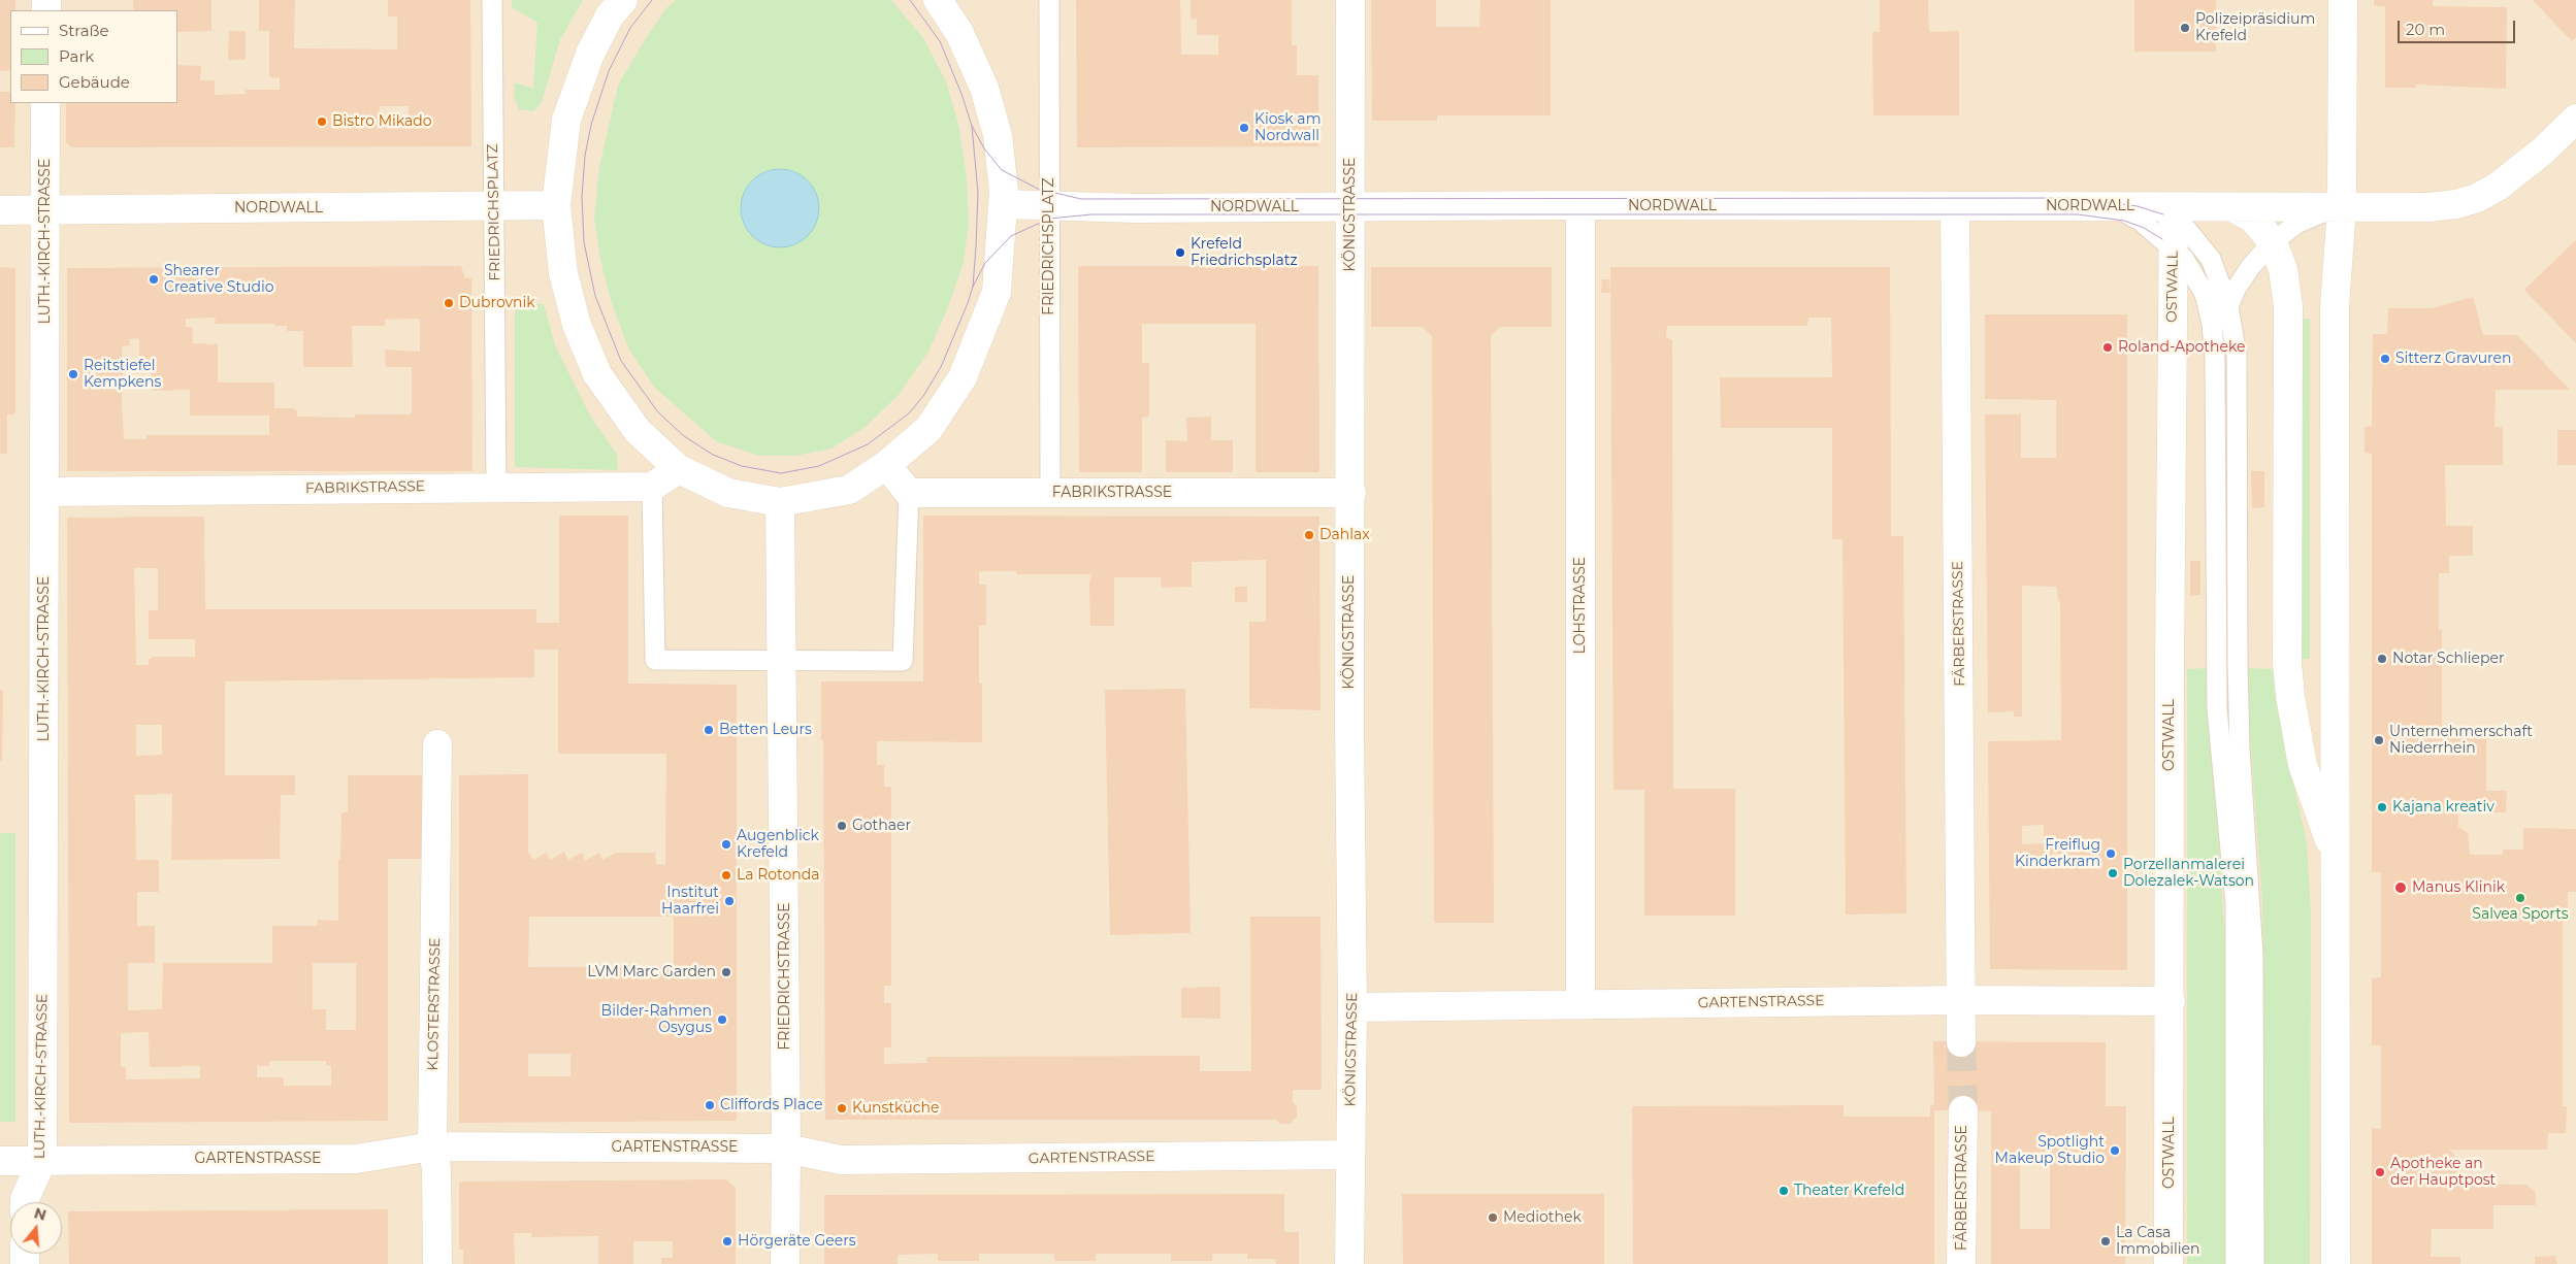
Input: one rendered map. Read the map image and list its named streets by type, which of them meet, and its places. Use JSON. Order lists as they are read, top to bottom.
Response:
{
  "streets": {
    "street": [
      "NORDWALL",
      "KÖNIGSTRASSE",
      "LUTH.-KIRCH-STRASSE",
      "OSTWALL",
      "FABRIKSTRASSE",
      "LOHSTRASSE",
      "FÄRBERSTRASSE",
      "FRIEDRICHSTRASSE",
      "GARTENSTRASSE",
      "KLOSTERSTRASSE"
    ],
    "lane": ["FRIEDRICHSPLATZ"]
  },
  "crossings": [
    ["NORDWALL", "FRIEDRICHSPLATZ"],
    ["NORDWALL", "KÖNIGSTRASSE"],
    ["NORDWALL", "LUTH.-KIRCH-STRASSE"],
    ["NORDWALL", "OSTWALL"],
    ["NORDWALL", "LOHSTRASSE"],
    ["NORDWALL", "FÄRBERSTRASSE"],
    ["FRIEDRICHSPLATZ", "FABRIKSTRASSE"],
    ["KÖNIGSTRASSE", "FABRIKSTRASSE"],
    ["KÖNIGSTRASSE", "GARTENSTRASSE"],
    ["LUTH.-KIRCH-STRASSE", "FABRIKSTRASSE"],
    ["LUTH.-KIRCH-STRASSE", "GARTENSTRASSE"],
    ["OSTWALL", "GARTENSTRASSE"],
    ["LOHSTRASSE", "GARTENSTRASSE"],
    ["FÄRBERSTRASSE", "GARTENSTRASSE"],
    ["FRIEDRICHSTRASSE", "GARTENSTRASSE"],
    ["GARTENSTRASSE", "KLOSTERSTRASSE"]
  ],
  "places": [
    "Polizeipräsidium Krefeld",
    "Bistro Mikado",
    "Kiosk am Nordwall",
    "Krefeld Friedrichsplatz",
    "Shearer Creative Studio",
    "Dubrovnik",
    "Roland-Apotheke",
    "Sitterz Gravuren",
    "Reitstiefel Kempkens",
    "Dahlax",
    "Notar Schlieper",
    "Betten Leurs",
    "Unternehmerschaft Niederrhein",
    "Kajana kreativ",
    "Gothaer",
    "Augenblick Krefeld",
    "Freiflug Kinderkram",
    "Porzellanmalerei Dolezalek-Watson",
    "La Rotonda",
    "Manus Klinik",
    "Salvea Sports",
    "Institut Haarfrei",
    "LVM Marc Garden",
    "Bilder-Rahmen Osygus",
    "Cliffords Place",
    "Kunstküche",
    "Spotlight Makeup Studio",
    "Apotheke an der Hauptpost",
    "Theater Krefeld",
    "Mediothek",
    "Hörgeräte Geers",
    "La Casa Immobilien"
  ],
  "legend": ["Straße", "Park", "Gebäude"],
  "scale_bar": "20 m",
  "north": "top"
}
